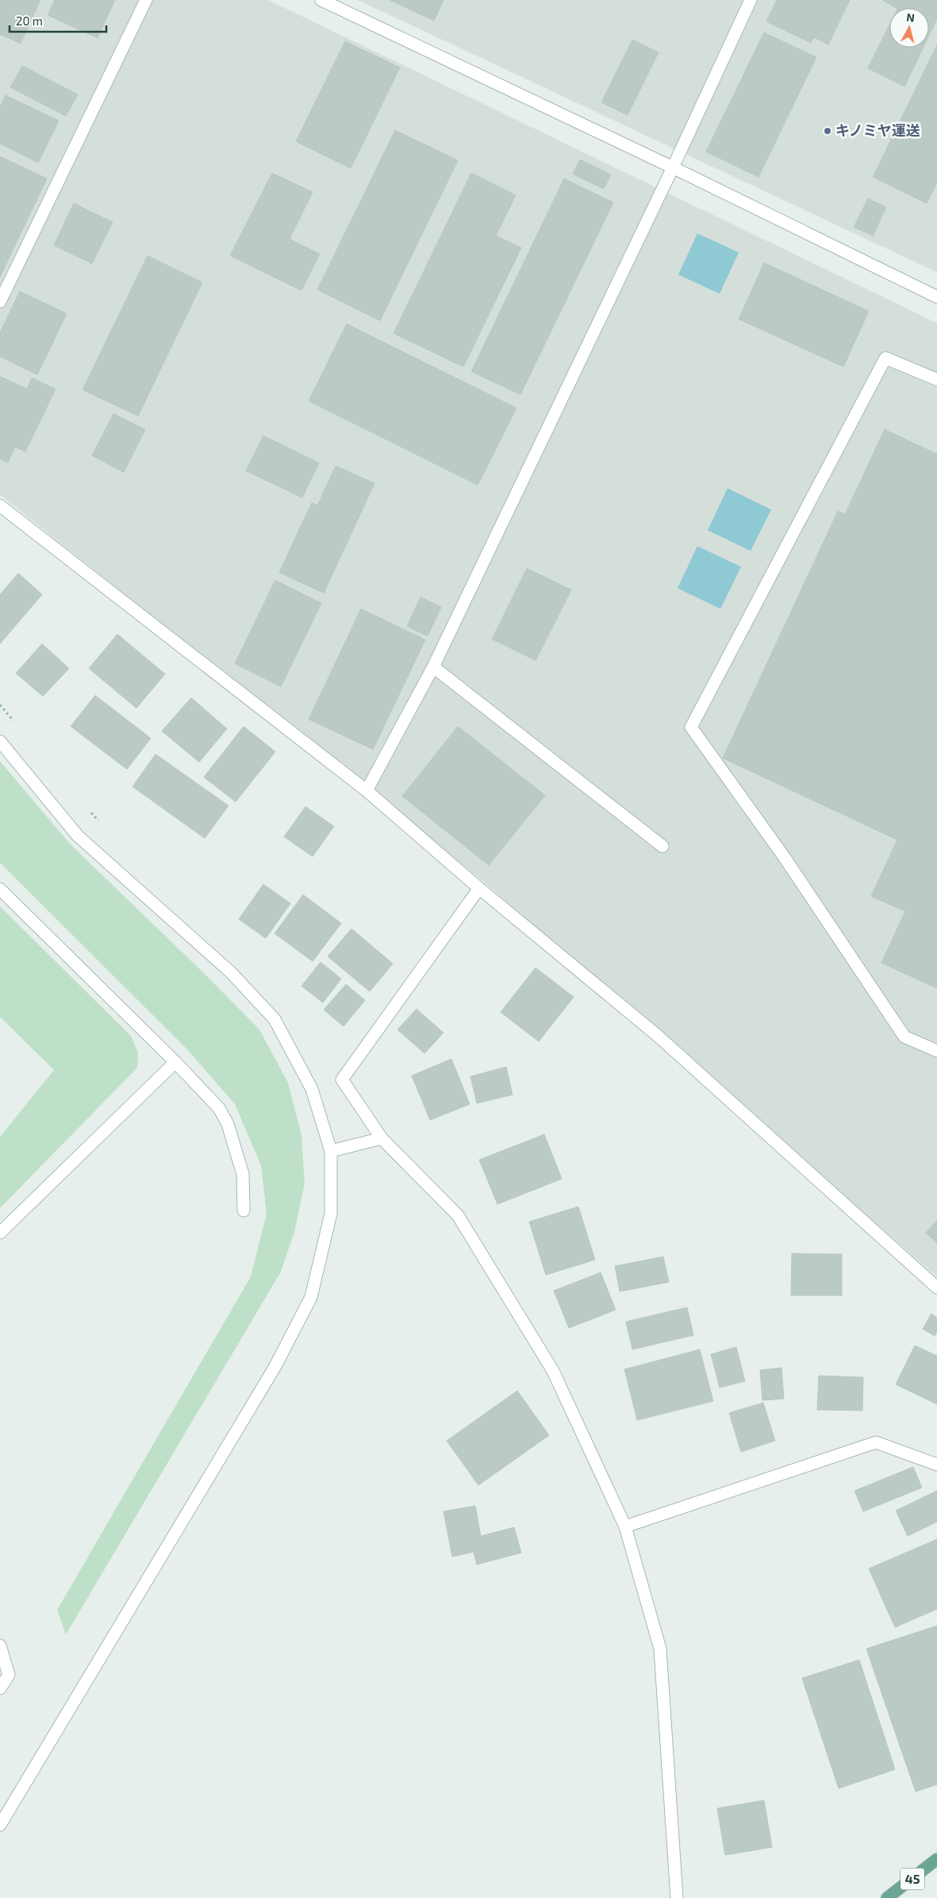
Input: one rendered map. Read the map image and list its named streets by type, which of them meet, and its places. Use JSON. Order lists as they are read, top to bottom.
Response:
{
  "streets": {
    "main road": ["45"]
  },
  "places": ["キノミヤ運送"],
  "scale_bar": "20 m",
  "north": "top"
}
